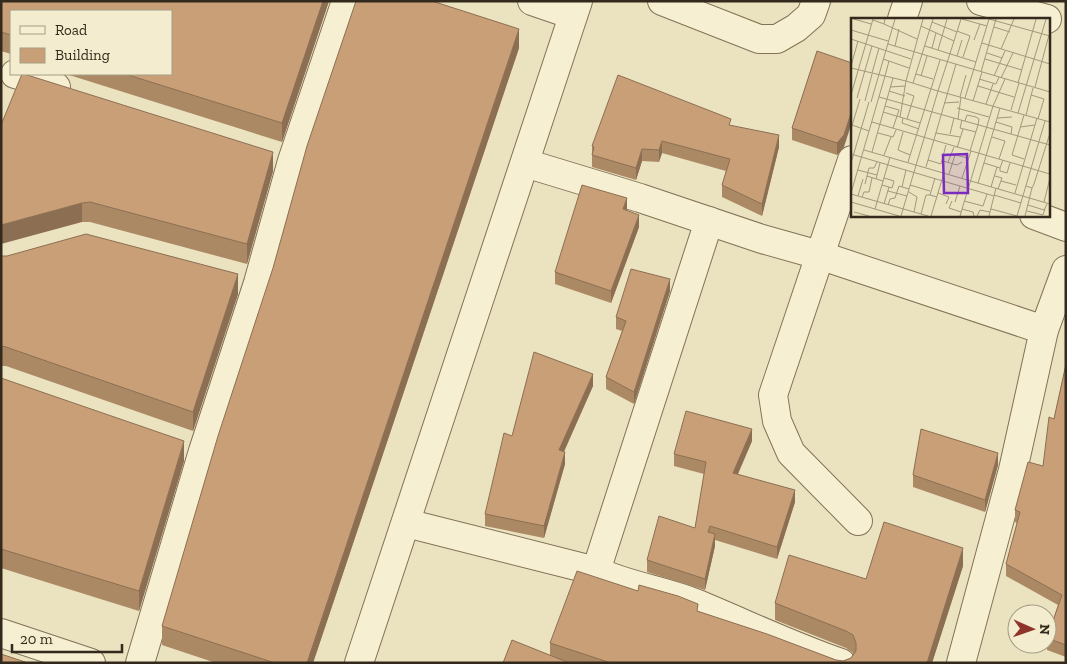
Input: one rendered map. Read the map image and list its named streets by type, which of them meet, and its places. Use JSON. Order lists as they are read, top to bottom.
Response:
{
  "legend": ["Road", "Building"],
  "scale_bar": "20 m",
  "north": "right"
}
